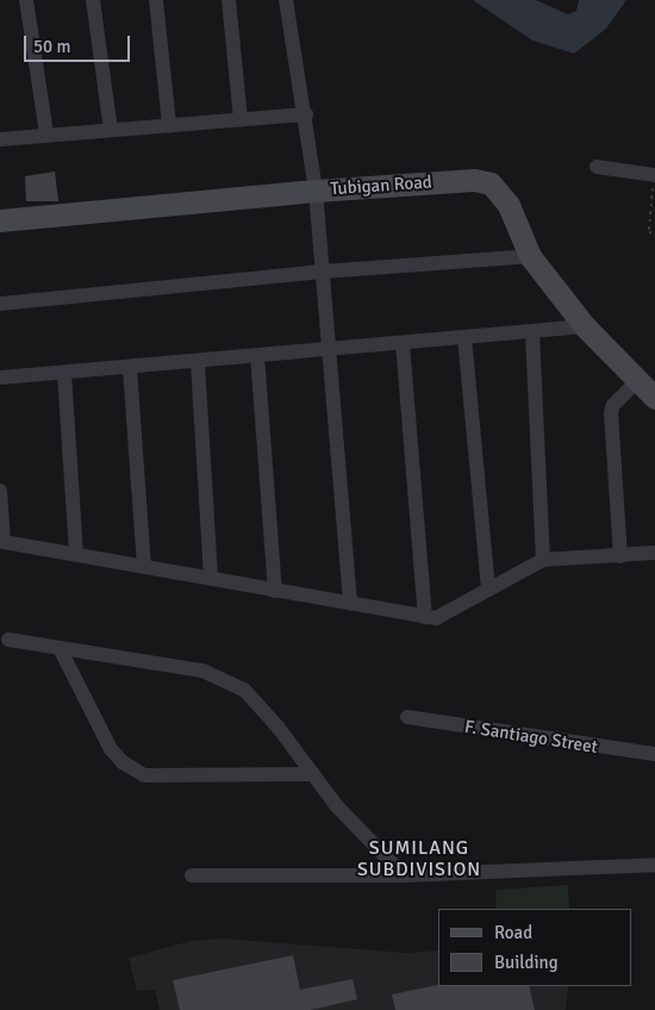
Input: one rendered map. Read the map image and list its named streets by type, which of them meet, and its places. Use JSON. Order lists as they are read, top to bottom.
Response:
{
  "streets": {
    "street": ["Tubigan Road", "F. Santiago Street"]
  },
  "districts": ["SUMILANG SUBDIVISION"],
  "legend": ["Road", "Building"],
  "scale_bar": "50 m"
}
